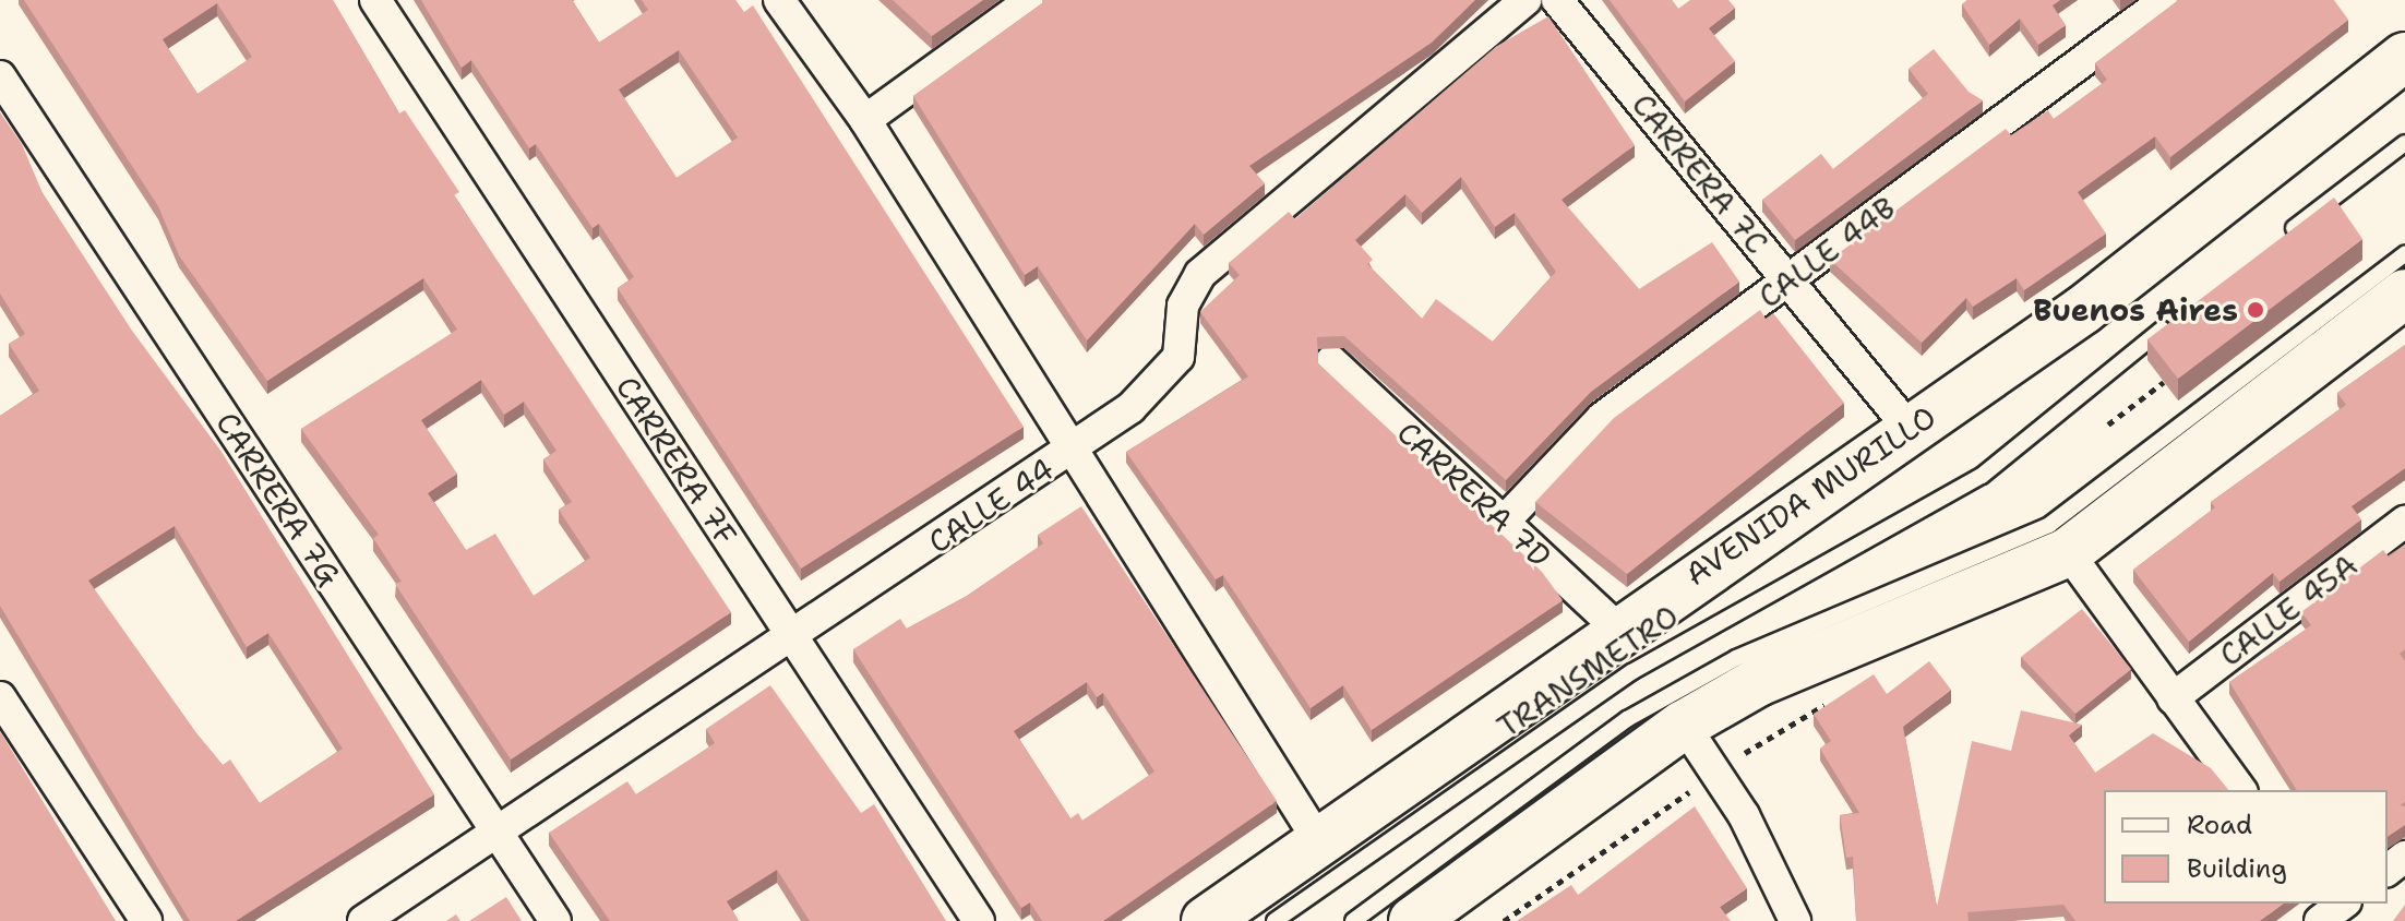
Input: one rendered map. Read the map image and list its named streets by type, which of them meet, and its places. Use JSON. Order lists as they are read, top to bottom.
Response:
{
  "streets": {
    "main road": ["AVENIDA MURILLO"],
    "street": [
      "CARRERA 7C",
      "CALLE 44B",
      "CARRERA 7F",
      "CARRERA 7D",
      "CARRERA 7G",
      "CALLE 44",
      "CALLE 45A"
    ],
    "lane": ["TRANSMETRO"]
  },
  "crossings": [
    ["CARRERA 7C", "CALLE 44B"],
    ["CARRERA 7C", "AVENIDA MURILLO"],
    ["CALLE 44B", "CARRERA 7D"],
    ["CARRERA 7F", "CALLE 44"],
    ["CARRERA 7D", "AVENIDA MURILLO"],
    ["CARRERA 7G", "CALLE 44"]
  ],
  "places": ["Buenos Aires"],
  "legend": ["Road", "Building"]
}
